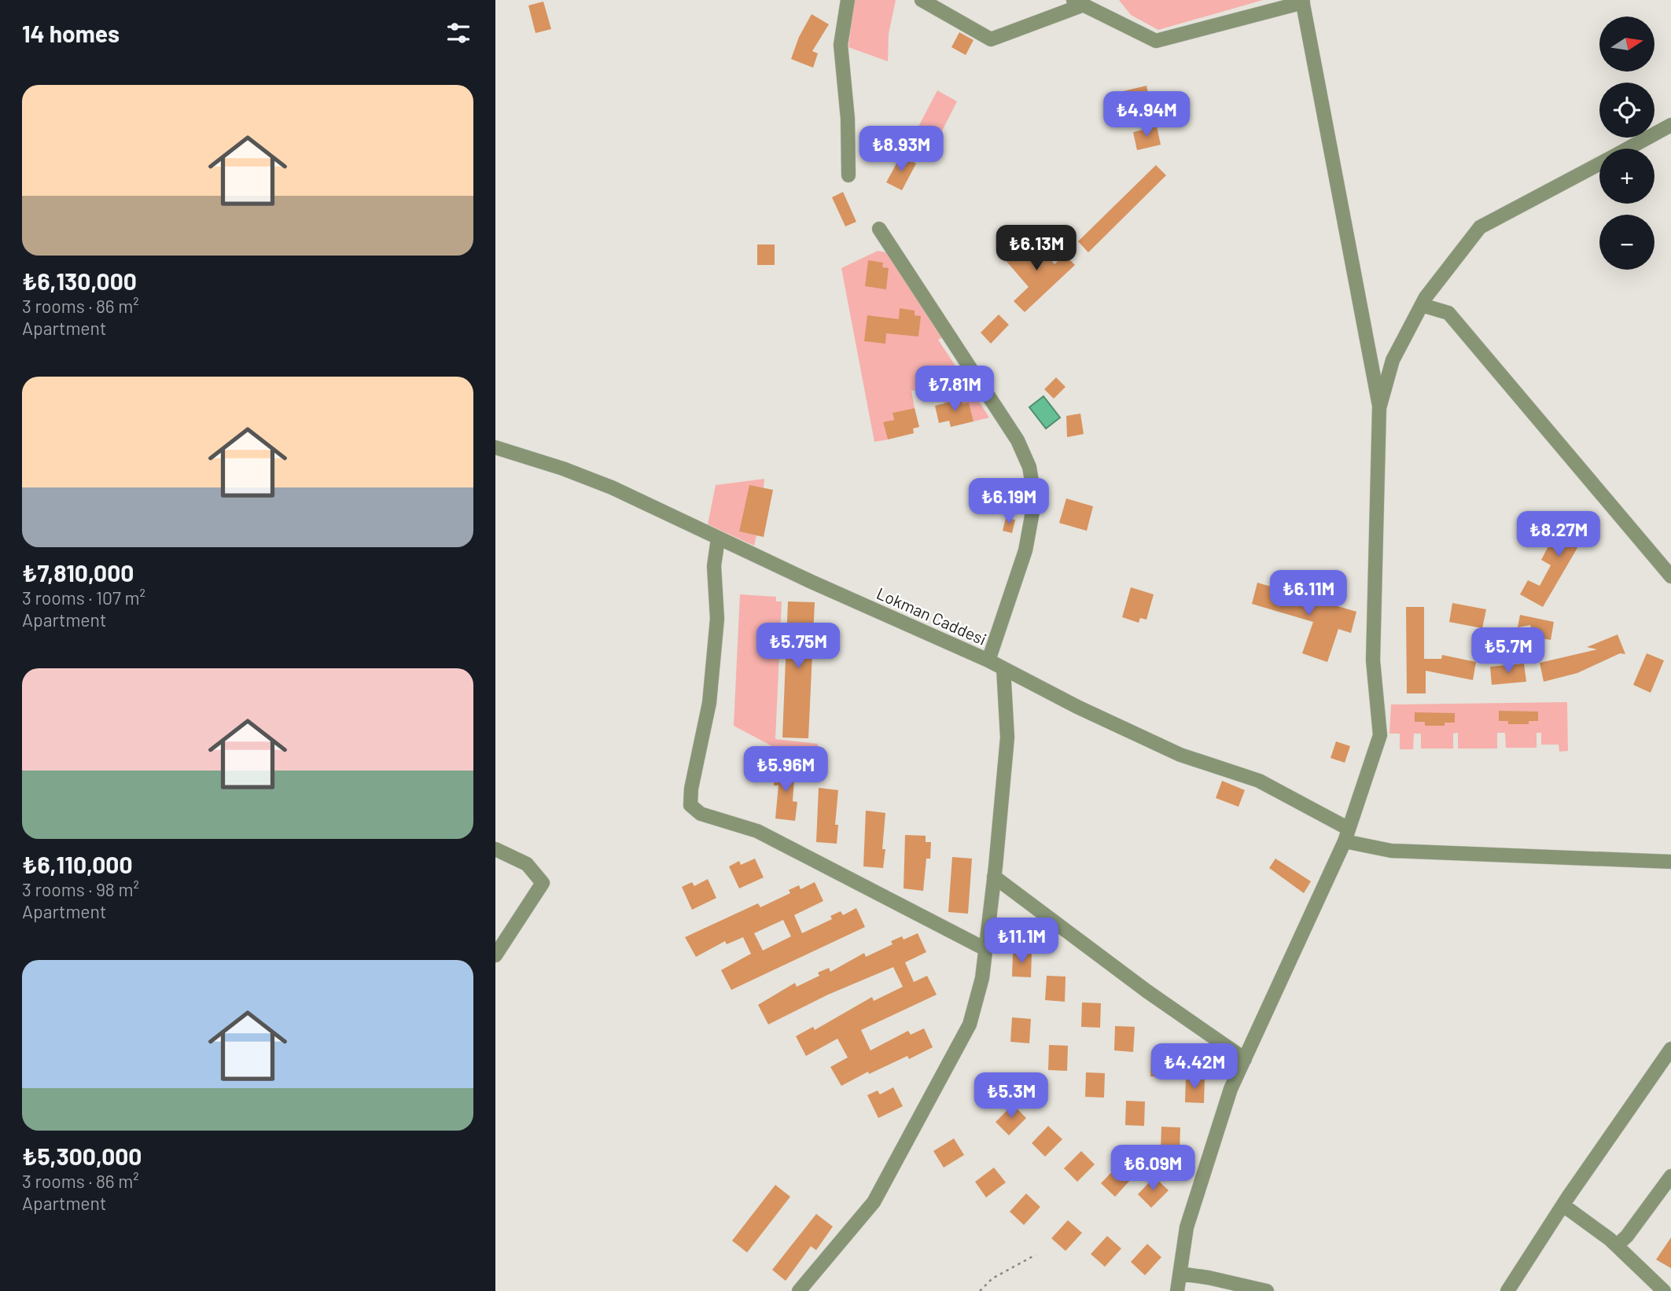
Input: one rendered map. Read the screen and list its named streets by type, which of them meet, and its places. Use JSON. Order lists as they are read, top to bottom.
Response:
{
  "streets": {
    "street": ["Lokman Caddesi"]
  },
  "north": "right",
  "page": {
    "heading": "14 homes",
    "map_buttons": ["+", "−"],
    "list": [
      {
        "name": "₺6,130,000",
        "note": "3 rooms · 86 m² · Apartment"
      },
      {
        "name": "₺7,810,000",
        "note": "3 rooms · 107 m² · Apartment"
      },
      {
        "name": "₺6,110,000",
        "note": "3 rooms · 98 m² · Apartment"
      },
      {
        "name": "₺5,300,000",
        "note": "3 rooms · 86 m² · Apartment"
      }
    ],
    "price": [
      "₺4.94M",
      "₺8.93M",
      "₺6.13M",
      "₺7.81M",
      "₺6.19M",
      "₺8.27M",
      "₺6.11M",
      "₺5.75M",
      "₺5.7M",
      "₺5.96M",
      "₺11.1M",
      "₺4.42M",
      "₺5.3M",
      "₺6.09M"
    ]
  }
}
